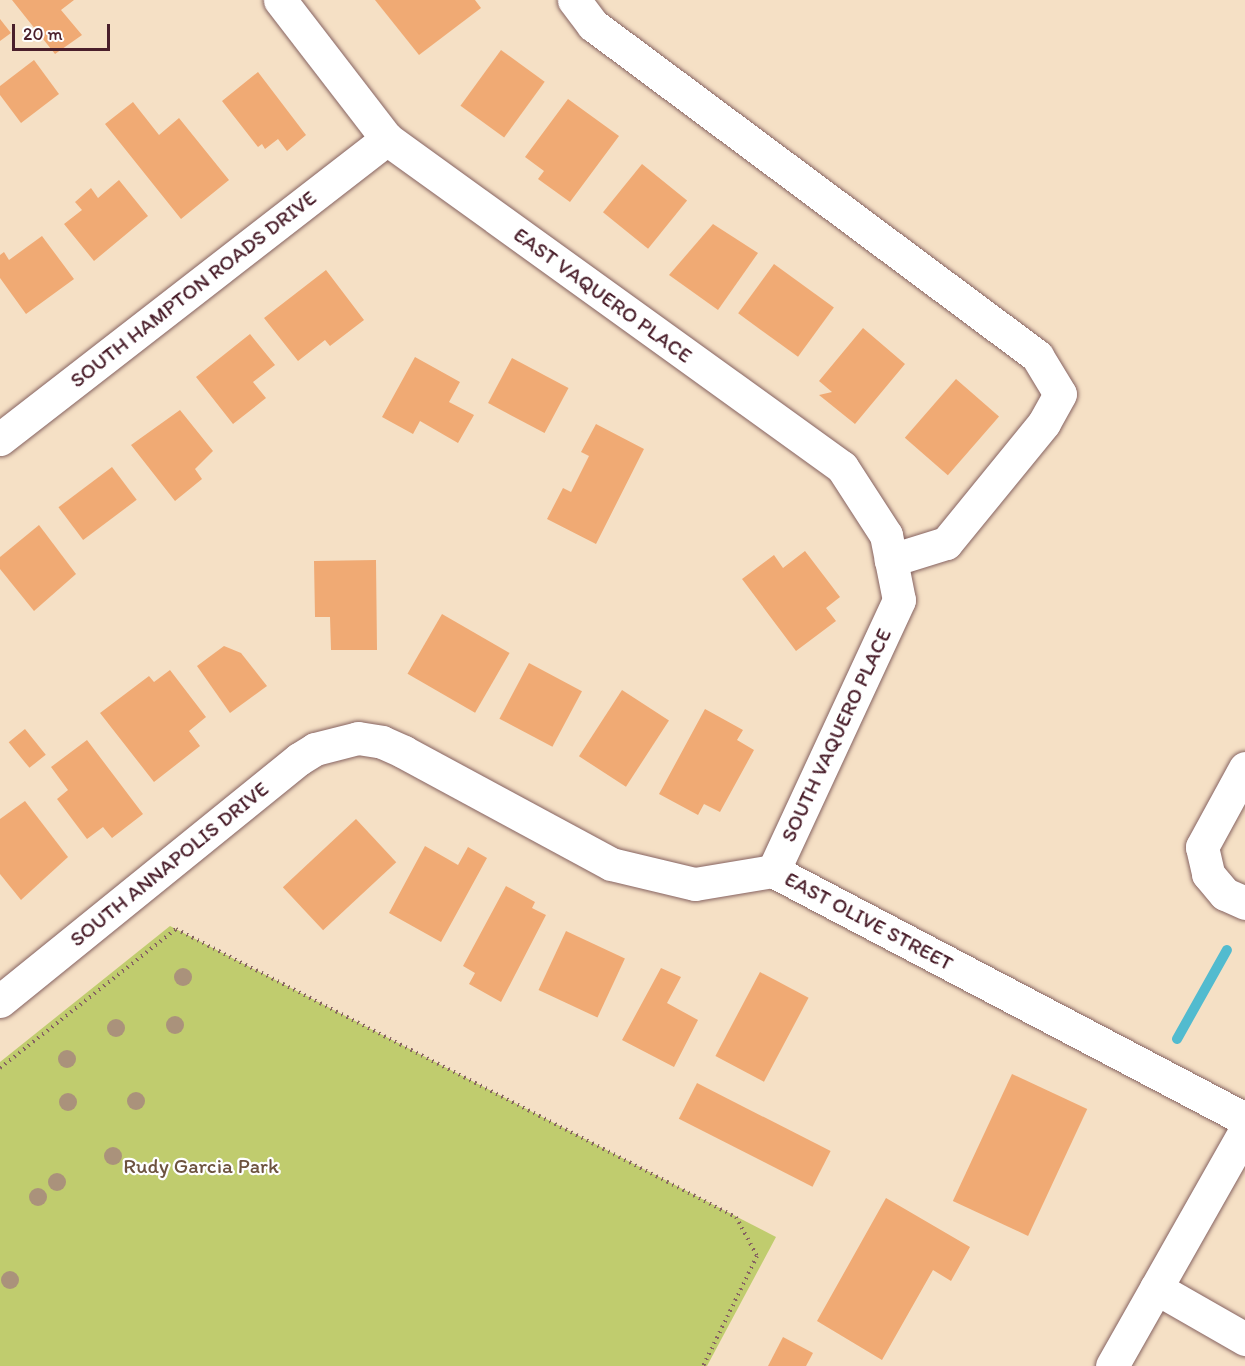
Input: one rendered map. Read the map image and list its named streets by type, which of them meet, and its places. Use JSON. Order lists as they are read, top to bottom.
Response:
{
  "streets": {
    "street": [
      "SOUTH HAMPTON ROADS DRIVE",
      "EAST VAQUERO PLACE",
      "SOUTH VAQUERO PLACE",
      "SOUTH ANNAPOLIS DRIVE",
      "EAST OLIVE STREET"
    ]
  },
  "crossings": [
    ["SOUTH HAMPTON ROADS DRIVE", "EAST VAQUERO PLACE"],
    ["EAST VAQUERO PLACE", "SOUTH VAQUERO PLACE"],
    ["SOUTH VAQUERO PLACE", "EAST OLIVE STREET"],
    ["SOUTH ANNAPOLIS DRIVE", "EAST OLIVE STREET"]
  ],
  "parks": ["Rudy Garcia Park"],
  "scale_bar": "20 m"
}
